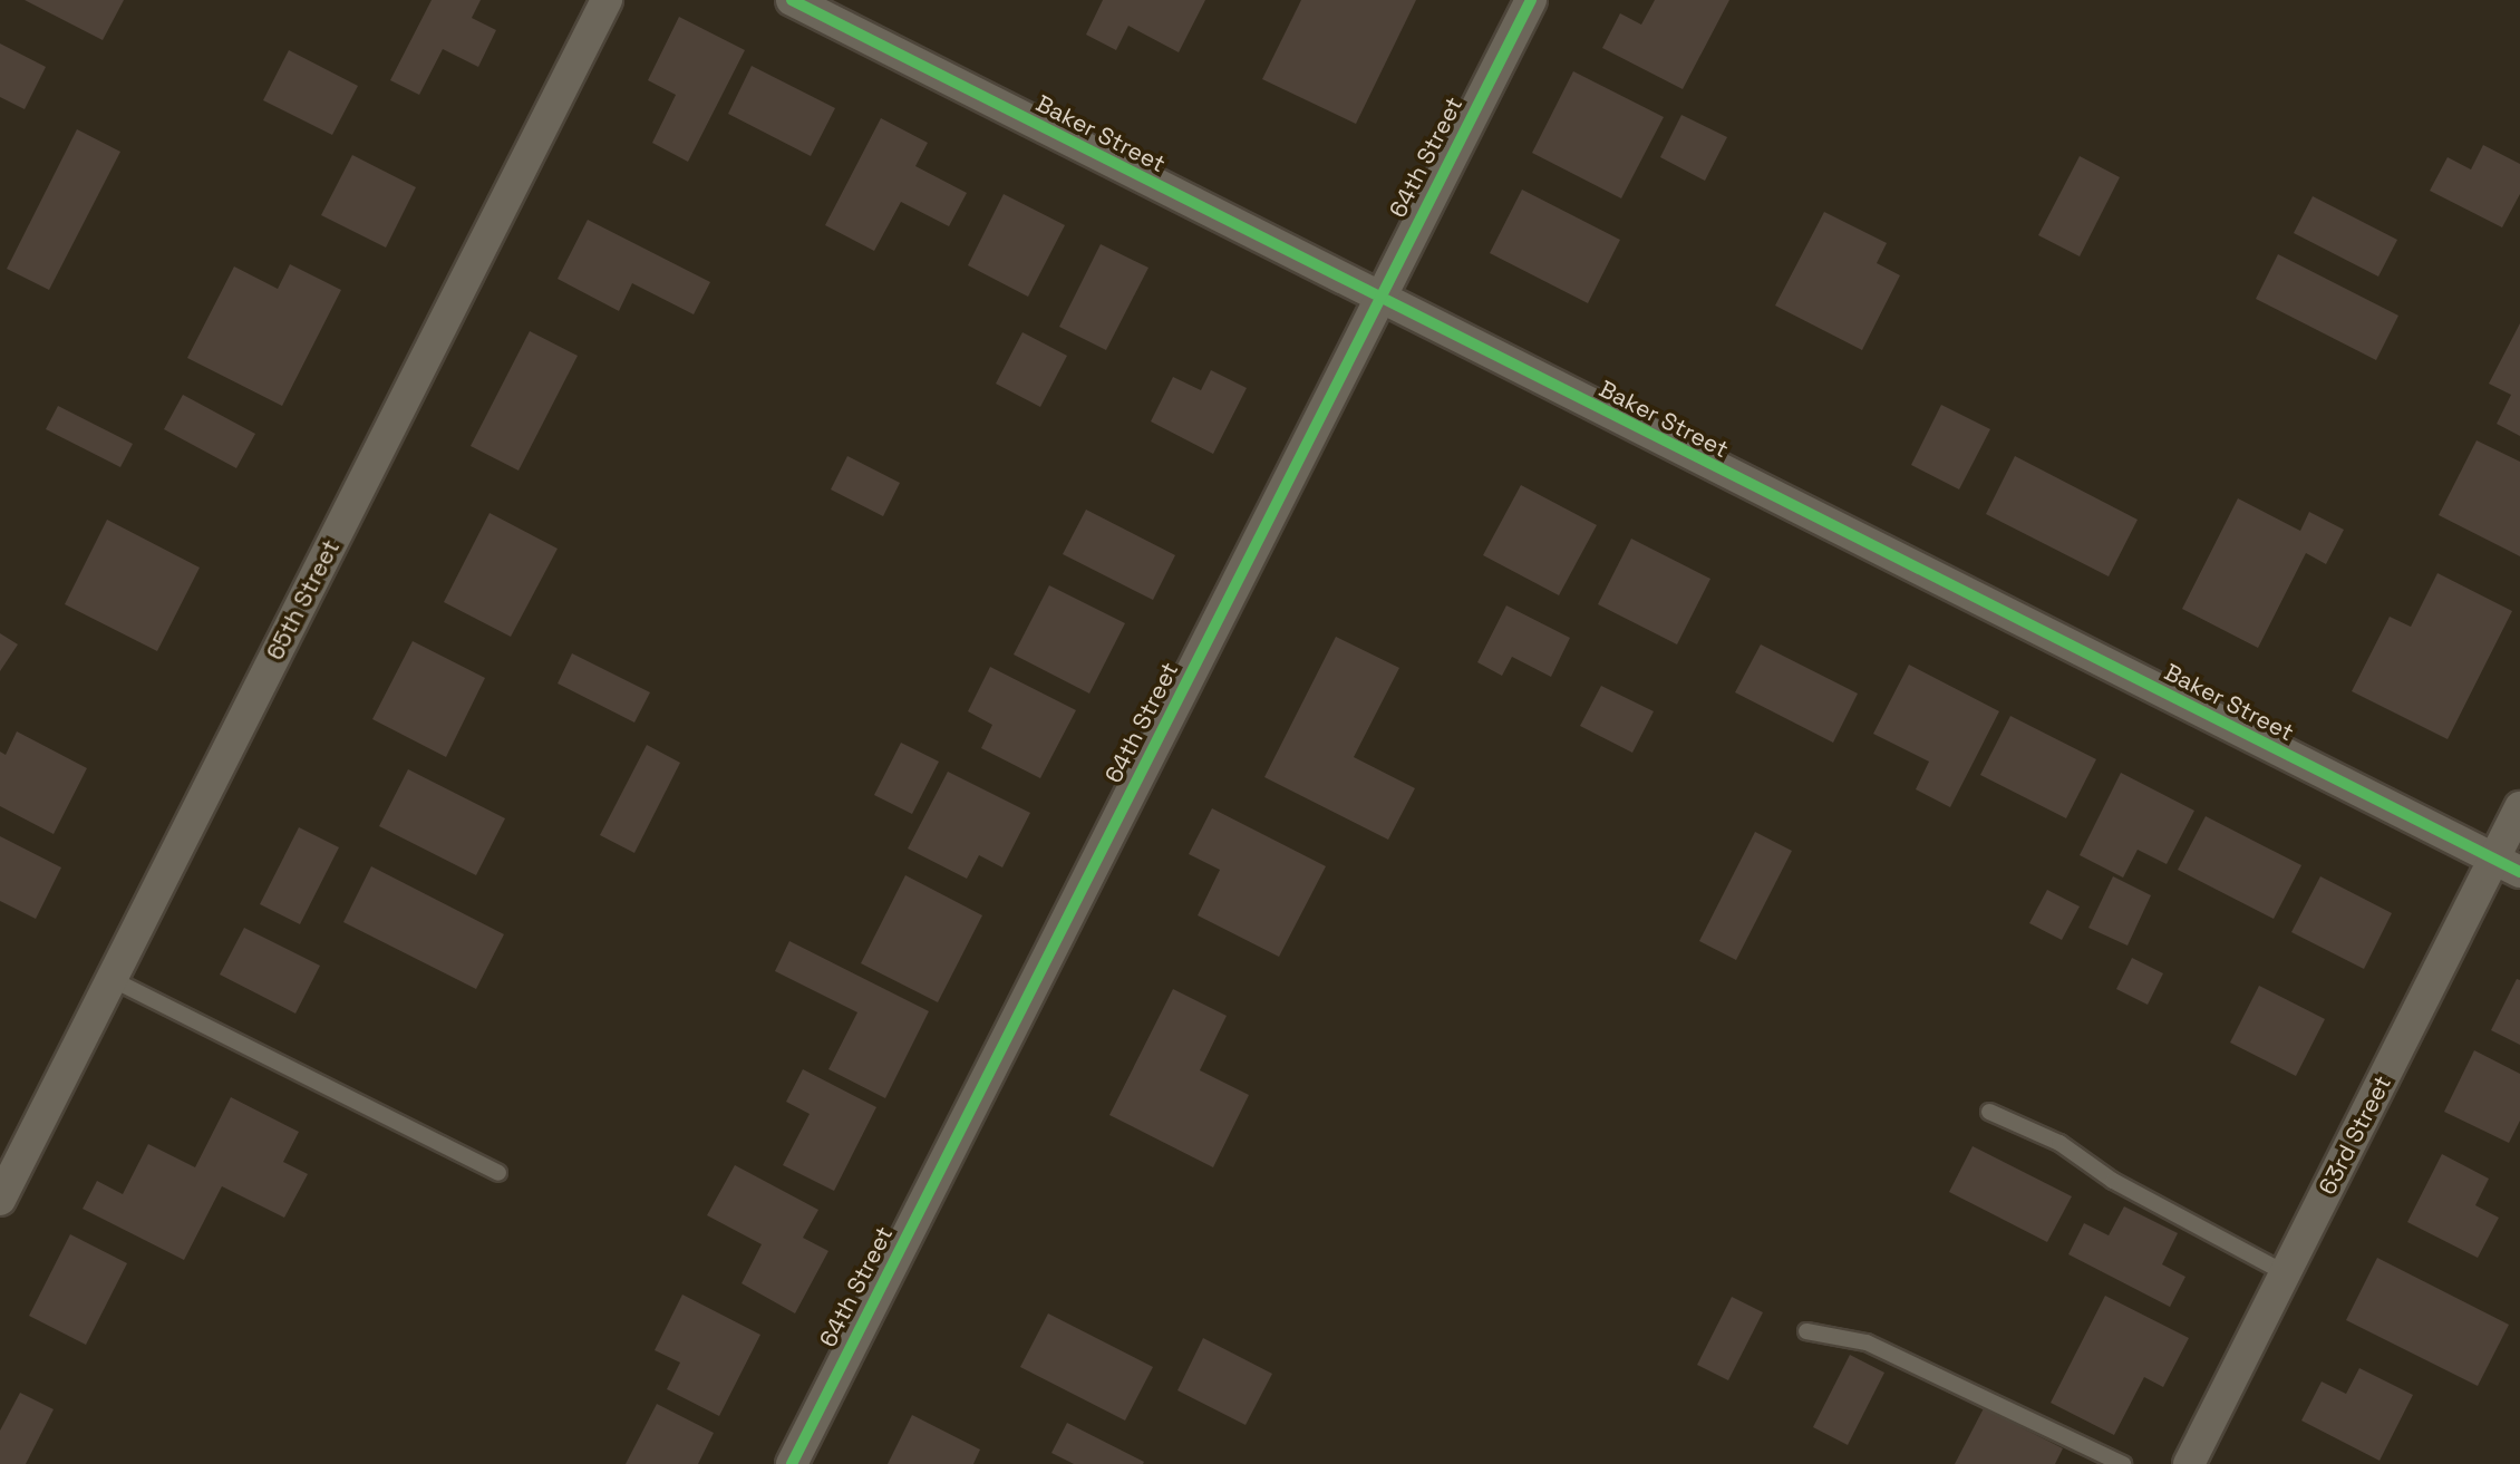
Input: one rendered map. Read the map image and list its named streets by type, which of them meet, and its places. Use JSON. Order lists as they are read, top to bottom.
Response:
{
  "streets": {
    "street": [
      "Baker Street",
      "64th Street",
      "65th Street",
      "63rd Street"
    ]
  },
  "crossings": [
    ["Baker Street", "64th Street"],
    ["Baker Street", "63rd Street"]
  ]
}
